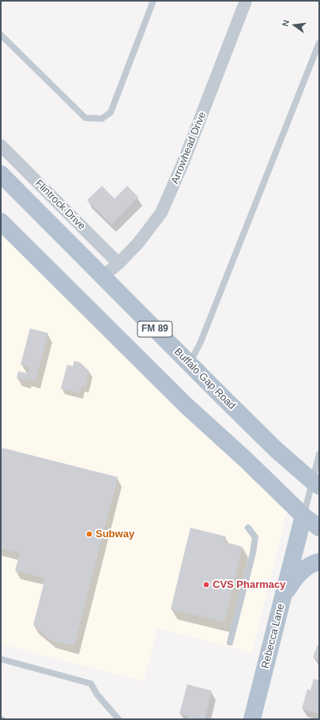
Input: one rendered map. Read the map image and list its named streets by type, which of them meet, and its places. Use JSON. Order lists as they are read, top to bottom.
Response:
{
  "streets": {
    "main road": ["FM 89", "Buffalo Gap Road", "Rebecca Lane"],
    "street": ["Arrowhead Drive", "Flintrock Drive"]
  },
  "crossings": [
    ["Arrowhead Drive", "Flintrock Drive"],
    ["Arrowhead Drive", "Buffalo Gap Road"],
    ["FM 89", "Rebecca Lane"]
  ],
  "places": ["Subway", "CVS Pharmacy"],
  "north": "left"
}
